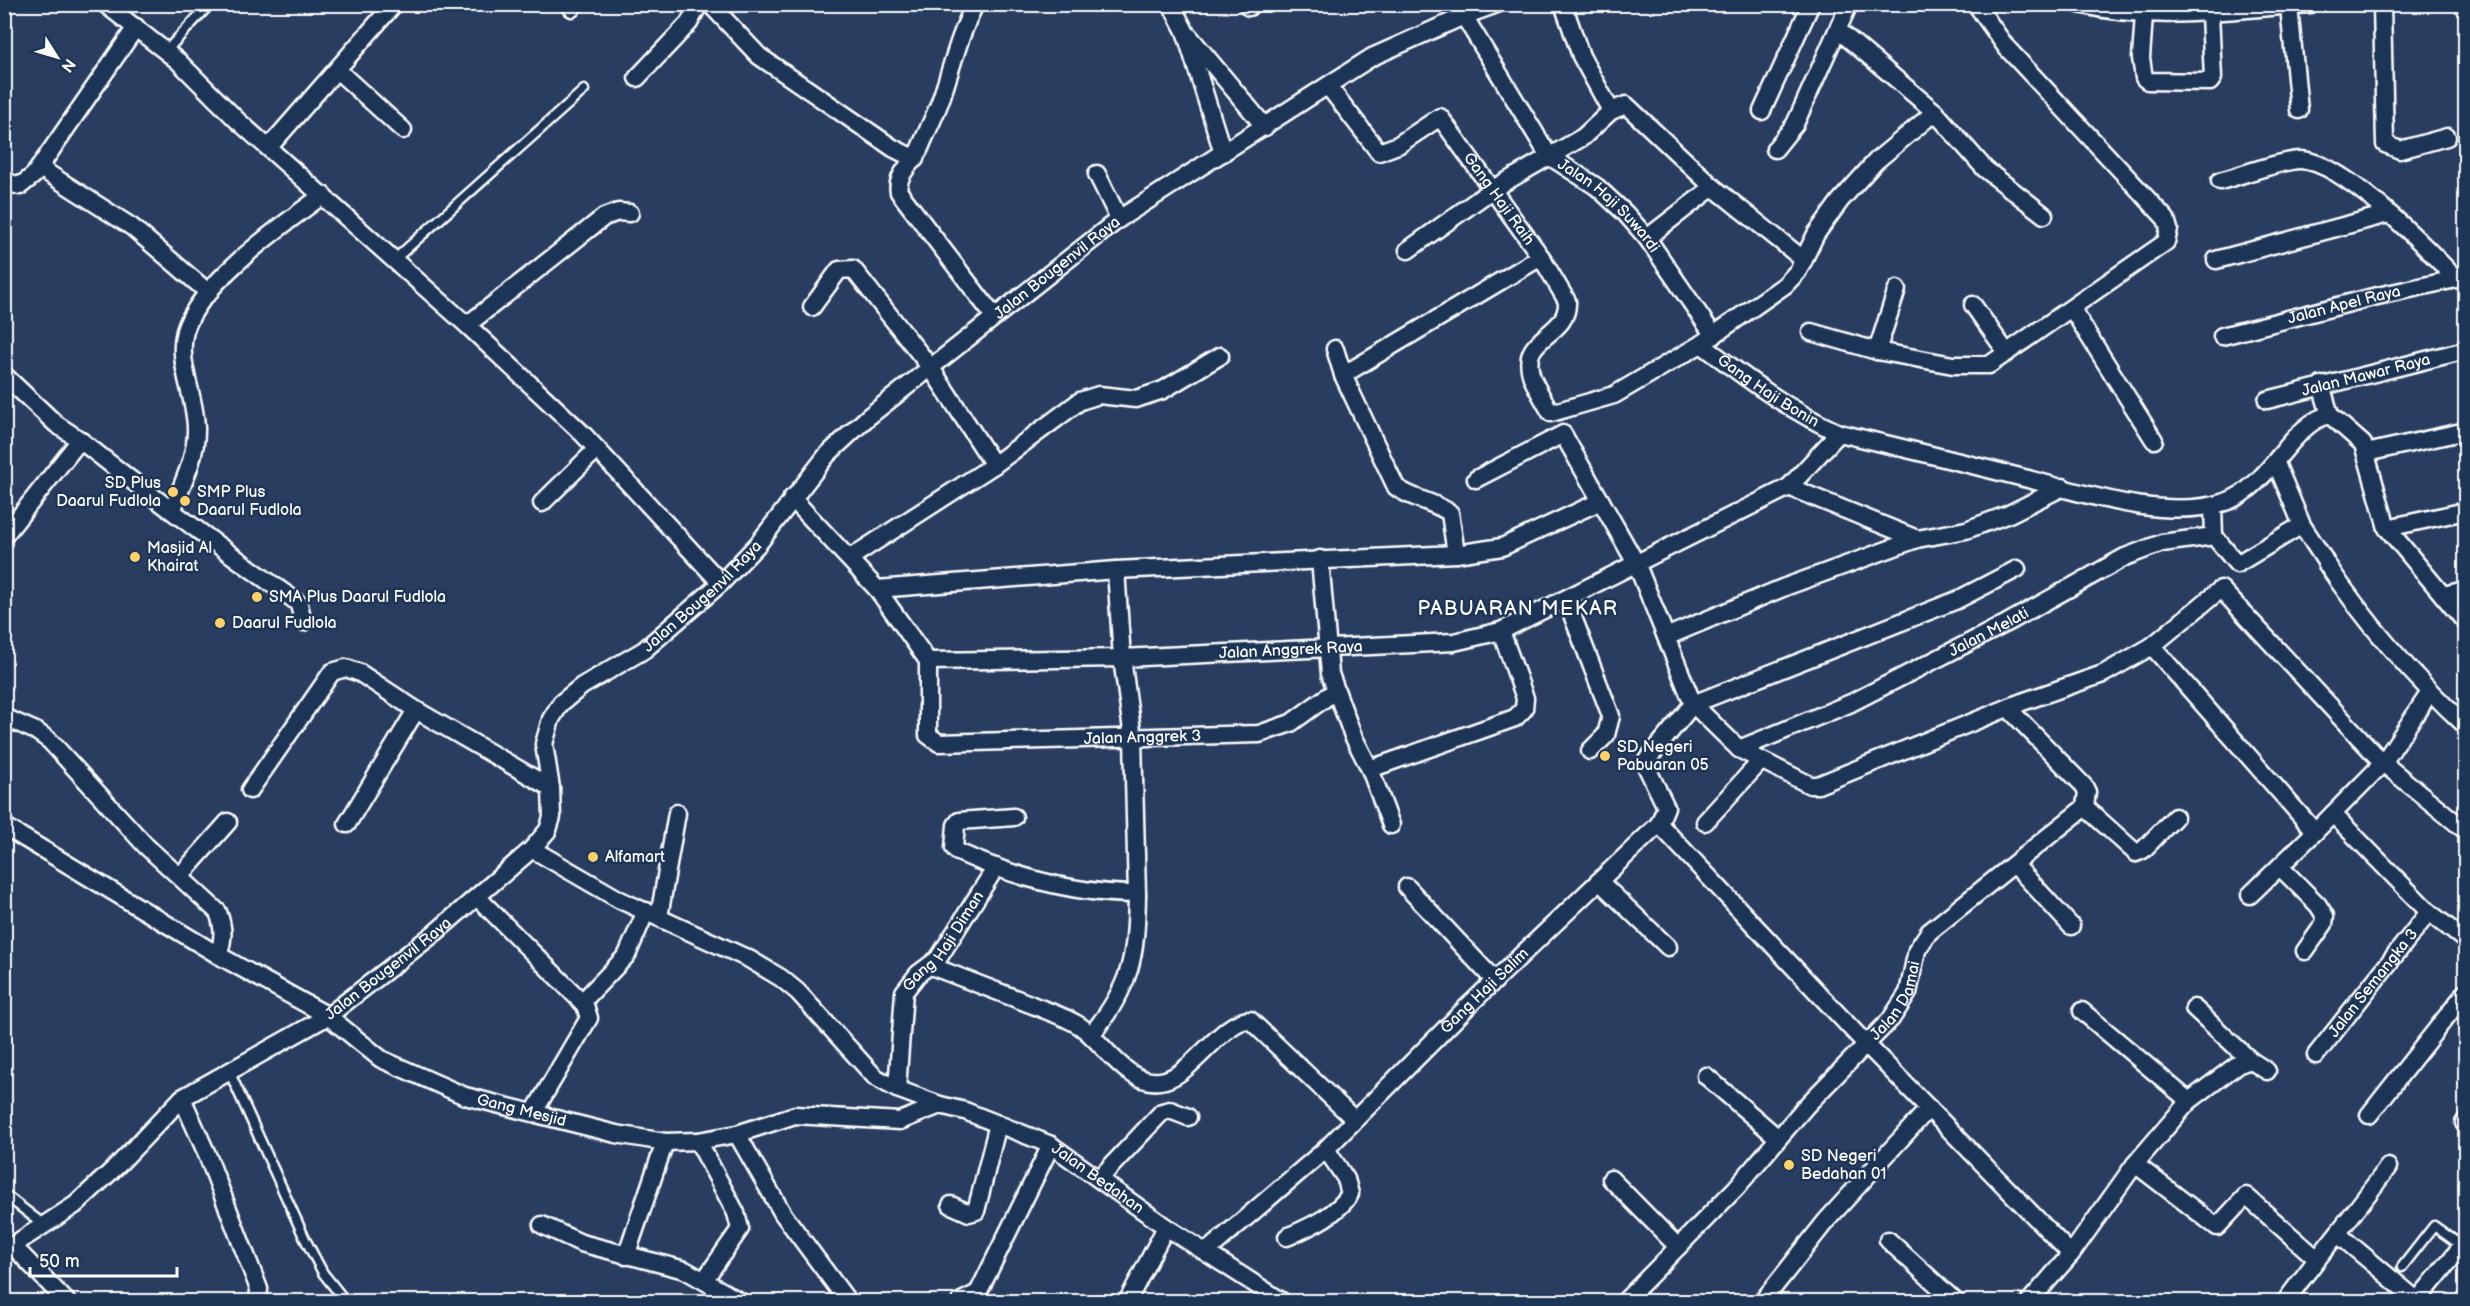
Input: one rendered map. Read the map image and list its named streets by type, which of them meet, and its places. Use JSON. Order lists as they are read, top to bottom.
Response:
{
  "streets": {
    "street": [
      "Gang Haji Raih",
      "Jalan Haji Suwardi",
      "Jalan Bougenvil Raya",
      "Jalan Apel Raya",
      "Jalan Mawar Raya",
      "Gang Haji Bonin",
      "Jalan Melati",
      "Jalan Anggrek Raya",
      "Jalan Anggrek 3",
      "Gang Haji Diman",
      "Jalan Semangka 3",
      "Gang Haji Salim",
      "Jalan Damai",
      "Gang Mesjid",
      "Jalan Bedahan"
    ]
  },
  "crossings": [
    ["Gang Haji Raih", "Jalan Haji Suwardi"],
    ["Gang Haji Raih", "Jalan Bougenvil Raya"],
    ["Gang Haji Raih", "Gang Haji Bonin"],
    ["Jalan Haji Suwardi", "Jalan Bougenvil Raya"],
    ["Jalan Haji Suwardi", "Gang Haji Bonin"],
    ["Jalan Bougenvil Raya", "Gang Mesjid"],
    ["Jalan Bougenvil Raya", "Jalan Bedahan"],
    ["Jalan Anggrek Raya", "Jalan Anggrek 3"],
    ["Gang Haji Diman", "Jalan Bedahan"],
    ["Gang Haji Salim", "Jalan Bedahan"],
    ["Gang Mesjid", "Jalan Bedahan"]
  ],
  "districts": ["PABUARAN MEKAR"],
  "places": [
    "SD Plus Daarul Fudlola",
    "SMP Plus Daarul Fudlola",
    "Masjid Al Khairat",
    "SMA Plus Daarul Fudlola",
    "Daarul Fudlola",
    "SD Negeri Pabuaran 05",
    "Alfamart",
    "SD Negeri Bedahan 01"
  ],
  "scale_bar": "50 m",
  "north": "bottom right"
}
